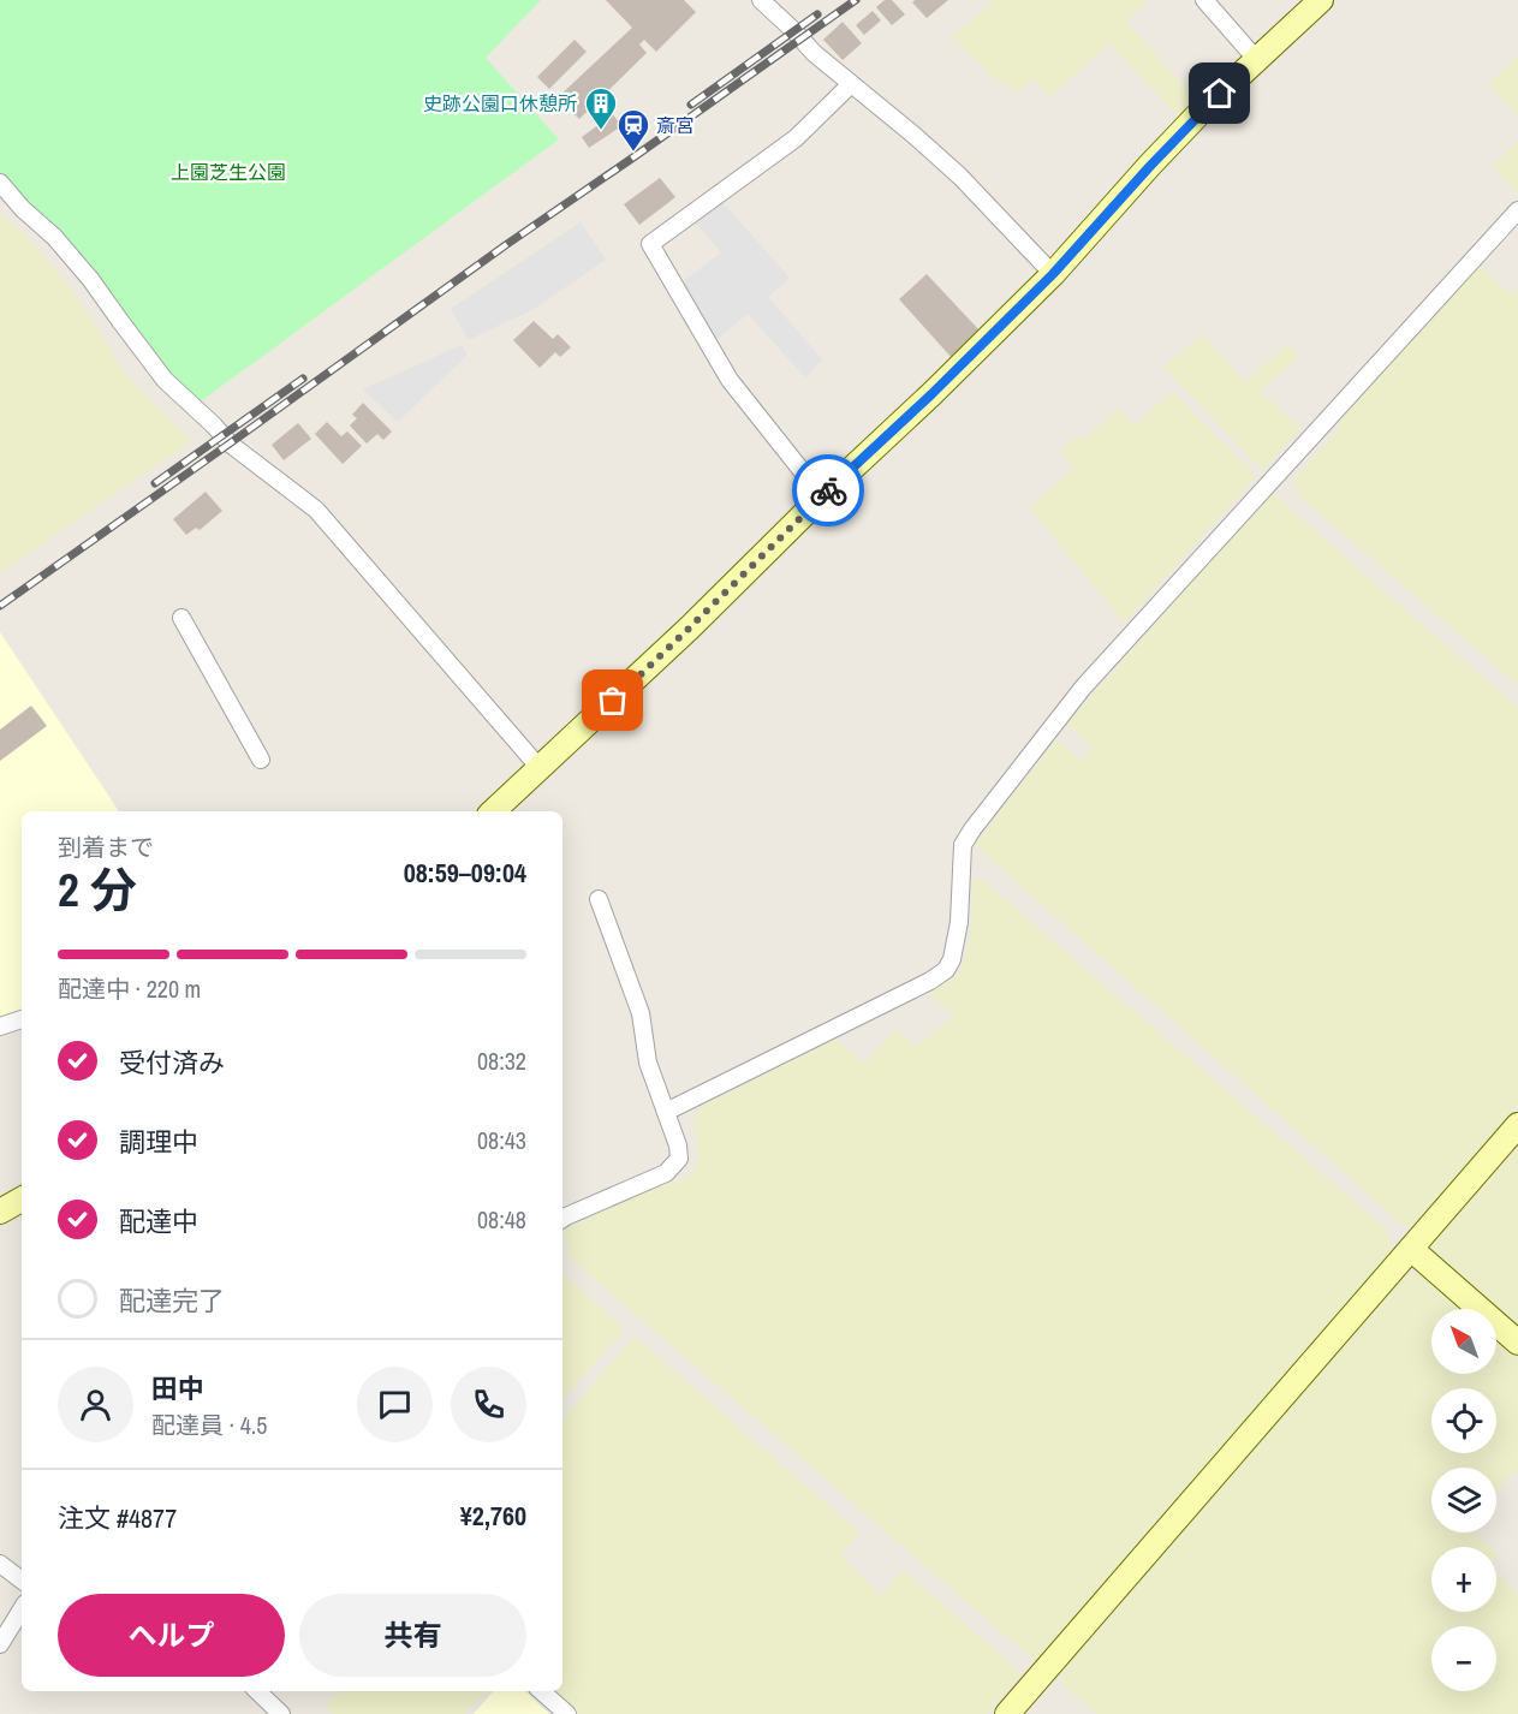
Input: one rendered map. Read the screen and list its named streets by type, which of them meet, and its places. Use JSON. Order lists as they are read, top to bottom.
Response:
{
  "parks": ["上園芝生公園"],
  "places": {
    "building": ["史跡公園口休憩所"],
    "station": ["斎宮"]
  },
  "north": "top left",
  "page": {
    "heading": ["2 分", "到着まで", "08:59–09:04"],
    "panel": [
      "田中",
      "配達員 · 4.5",
      "注文 #4877",
      "¥2,760"
    ],
    "bar": "配達中 · 220 m",
    "list": [
      ["受付済み", "08:32"],
      ["調理中", "08:43"],
      ["配達中", "08:48"],
      "配達完了"
    ],
    "map_buttons": ["+", "−"],
    "buttons": ["ヘルプ", "共有"]
  }
}
